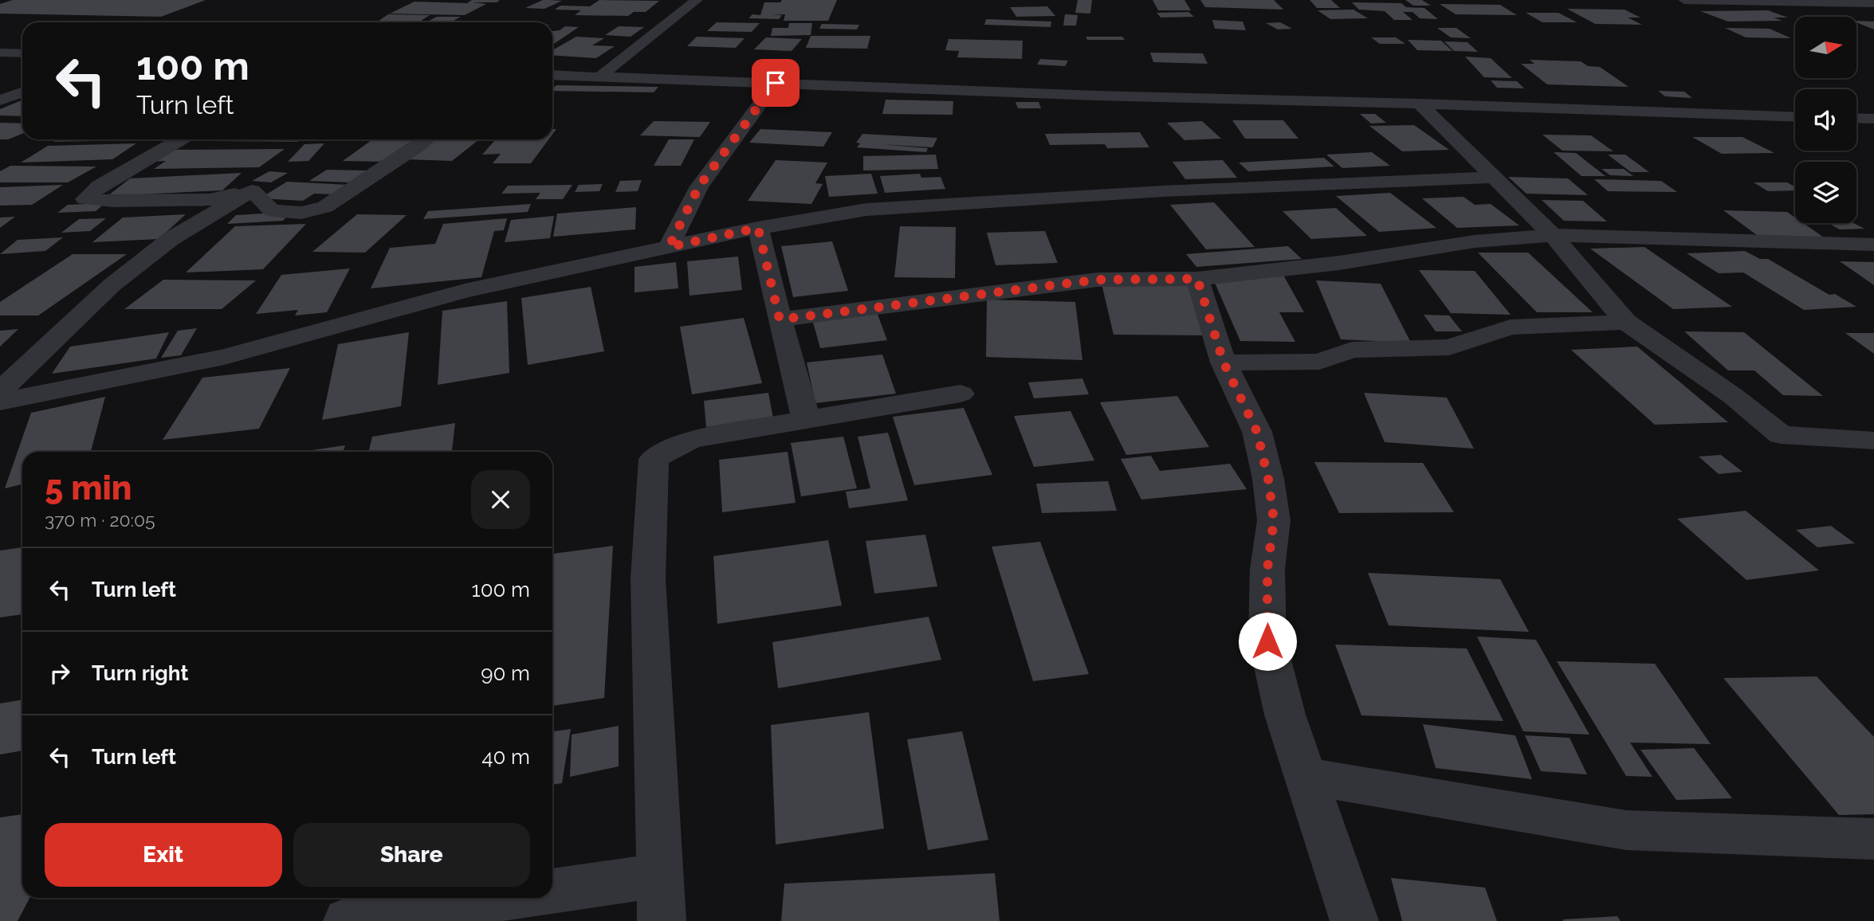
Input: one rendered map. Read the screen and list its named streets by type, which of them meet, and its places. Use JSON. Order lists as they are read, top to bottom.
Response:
{
  "north": "right",
  "page": {
    "turn": ["100 m", "Turn left"],
    "heading": ["5 min", "370 m · 20:05"],
    "list": [
      {
        "name": "Turn left",
        "value": "100 m"
      },
      {
        "name": "Turn right",
        "value": "90 m"
      },
      {
        "name": "Turn left",
        "value": "40 m"
      }
    ],
    "buttons": ["Exit", "Share"]
  }
}
